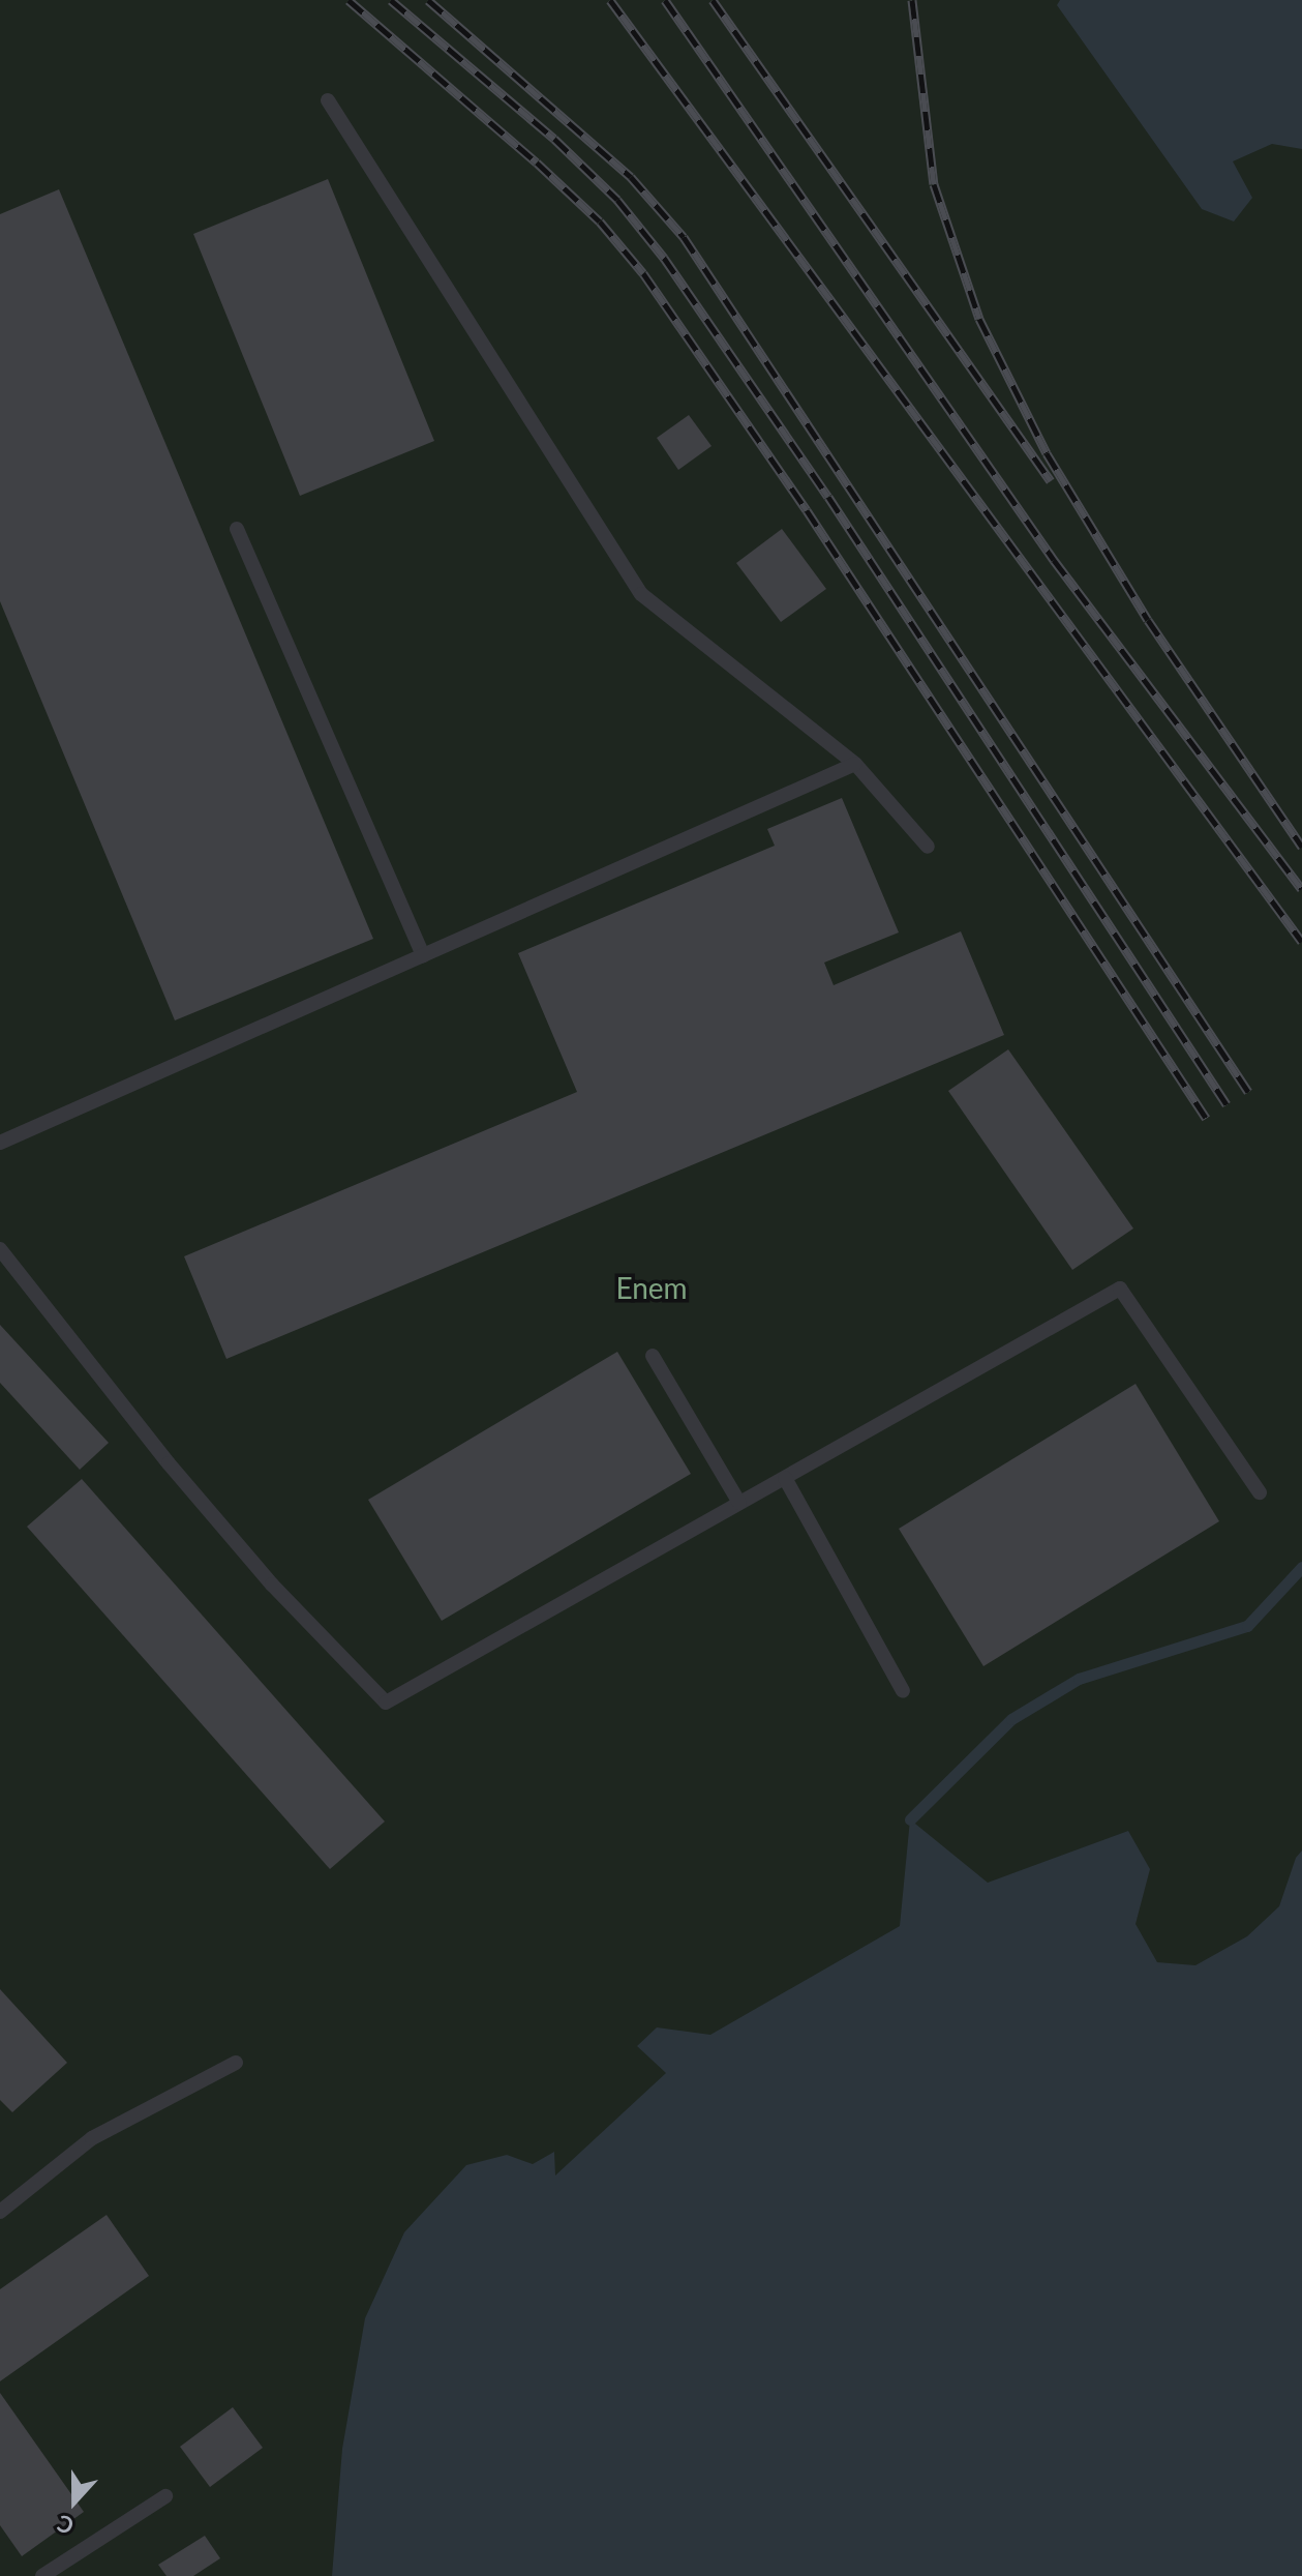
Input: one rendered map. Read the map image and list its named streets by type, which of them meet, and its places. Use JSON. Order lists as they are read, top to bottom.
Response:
{
  "parks": ["Enem"],
  "north": "bottom"
}
